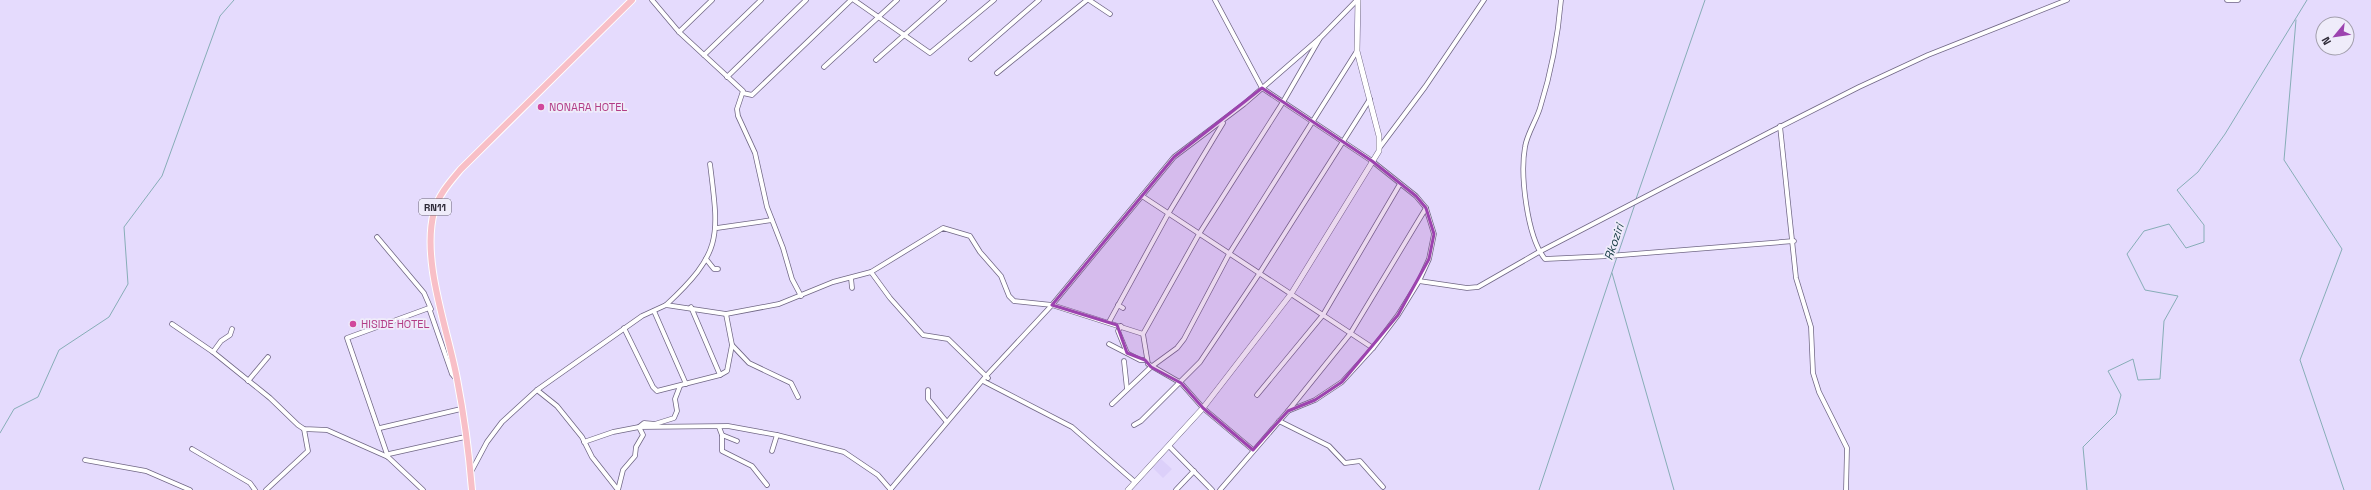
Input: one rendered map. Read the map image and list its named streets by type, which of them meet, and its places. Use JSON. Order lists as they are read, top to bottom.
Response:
{
  "streets": {
    "main road": ["RN11"]
  },
  "water": ["Rkoziri"],
  "places": ["NONARA HOTEL", "HISIDE HOTEL"],
  "north": "bottom left"
}
